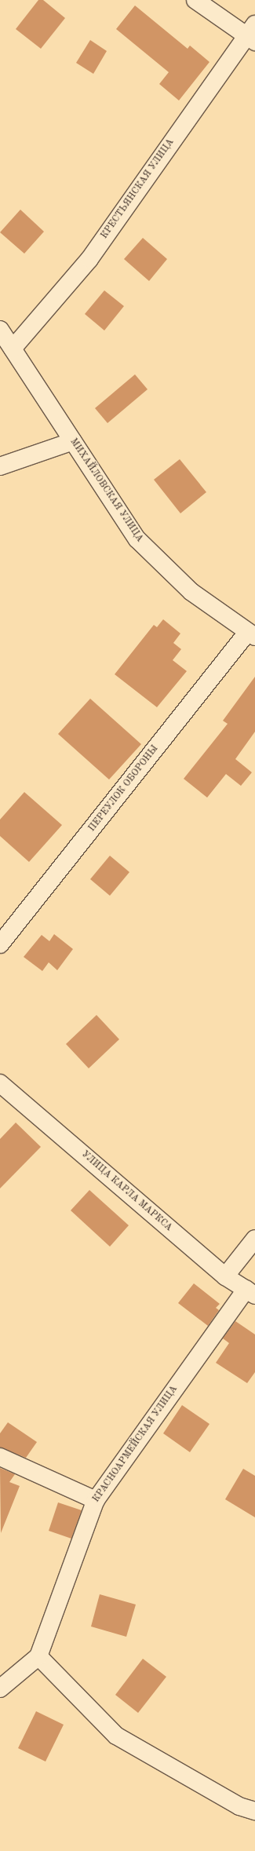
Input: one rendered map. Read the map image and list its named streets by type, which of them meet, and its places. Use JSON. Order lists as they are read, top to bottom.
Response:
{
  "streets": {
    "street": [
      "КРЕСТЬЯНСКАЯ УЛИЦА",
      "МИХАЙЛОВСКАЯ УЛИЦА",
      "ПЕРЕУЛОК ОБОРОНЫ",
      "УЛИЦА КАРЛА МАРКСА",
      "КРАСНОАРМЕЙСКАЯ УЛИЦА"
    ]
  },
  "crossings": [
    ["КРЕСТЬЯНСКАЯ УЛИЦА", "МИХАЙЛОВСКАЯ УЛИЦА"],
    ["МИХАЙЛОВСКАЯ УЛИЦА", "ПЕРЕУЛОК ОБОРОНЫ"],
    ["УЛИЦА КАРЛА МАРКСА", "КРАСНОАРМЕЙСКАЯ УЛИЦА"]
  ]
}
